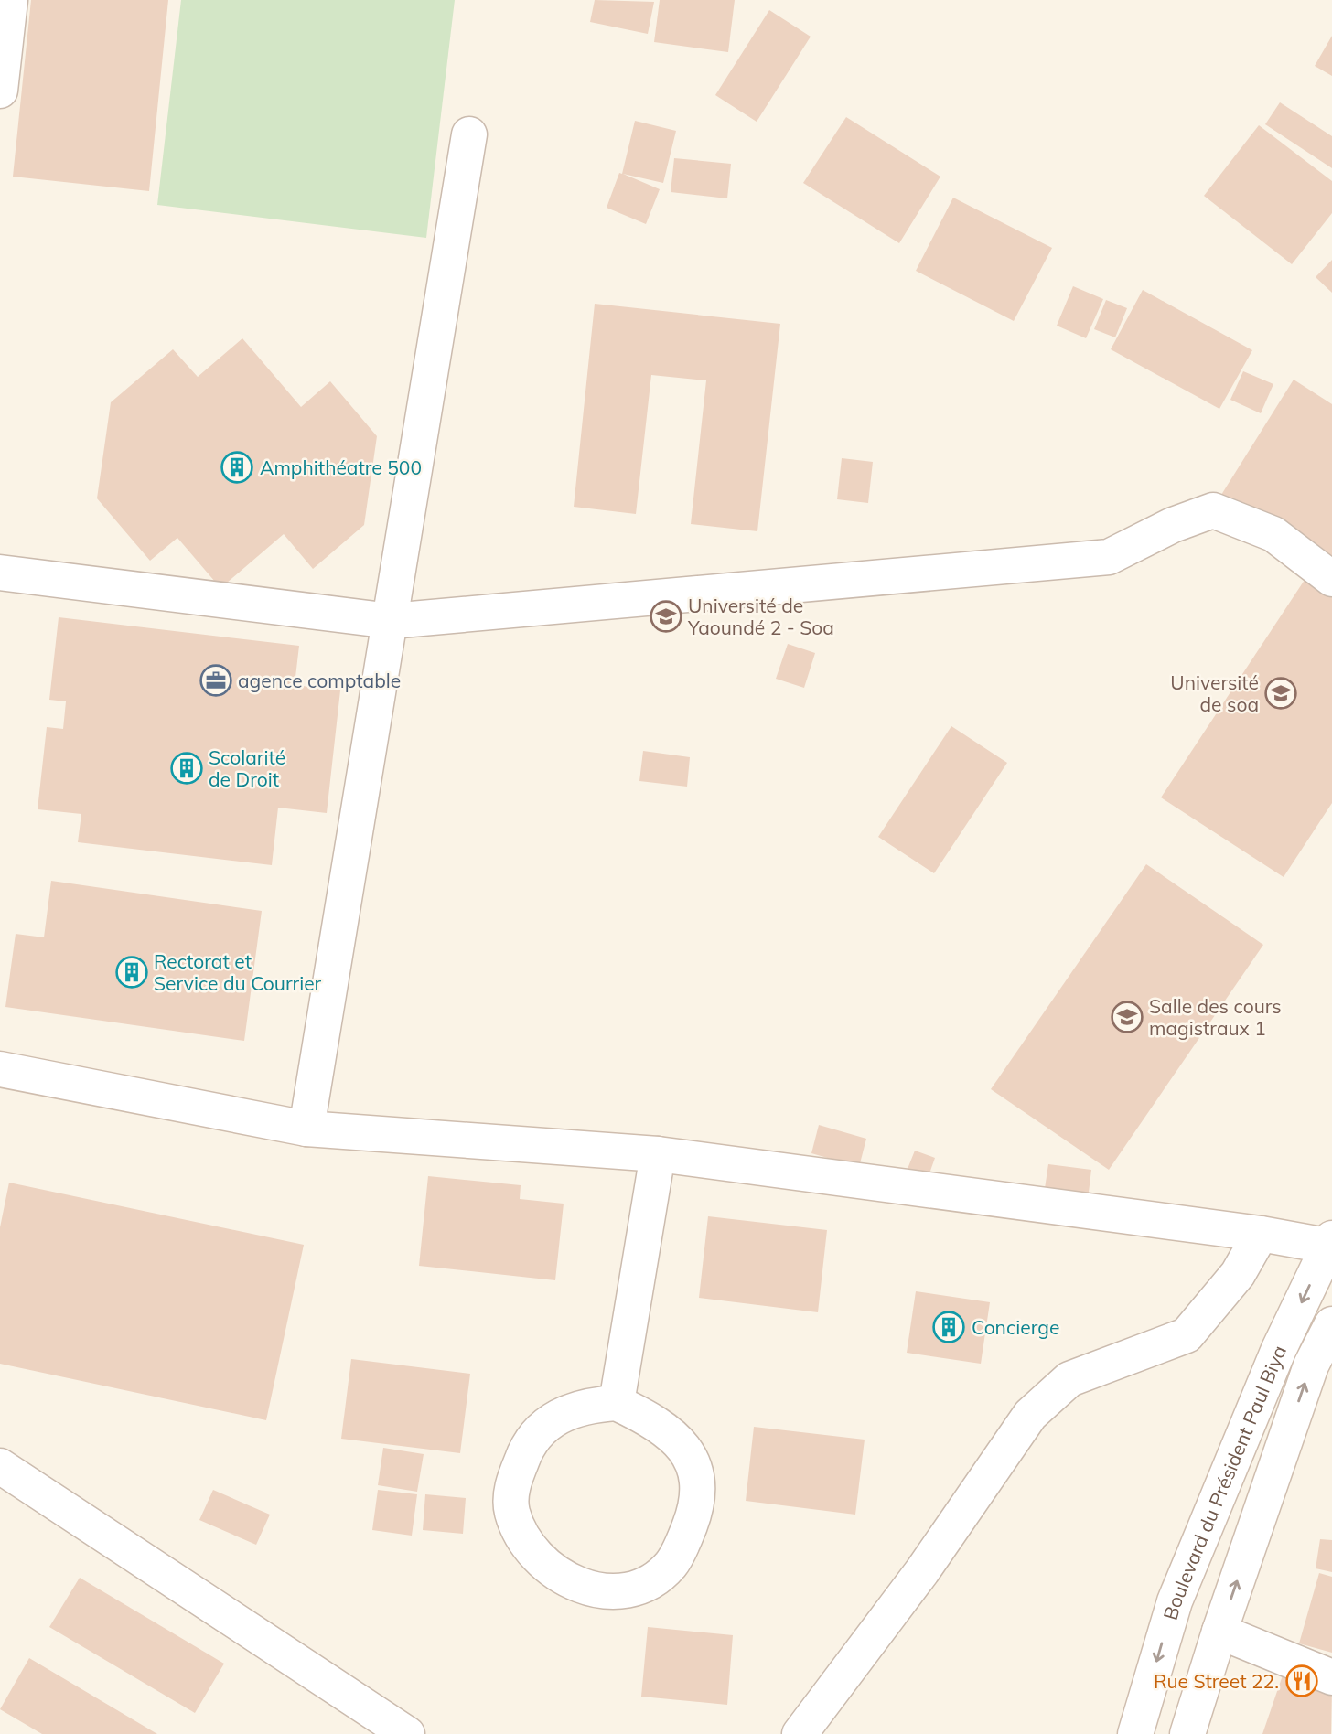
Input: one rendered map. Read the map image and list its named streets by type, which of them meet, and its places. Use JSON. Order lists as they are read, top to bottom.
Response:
{
  "streets": {
    "street": ["Boulevard du Président Paul Biya"]
  },
  "places": {
    "building": [
      "Amphithéatre 500",
      "Scolarité de Droit",
      "Rectorat et Service du Courrier",
      "Concierge"
    ],
    "school or university": ["Université de Yaoundé 2 - Soa", "Université de soa", "Salle des cours magistraux 1"],
    "office": ["agence comptable"],
    "restaurant": ["Rue Street 22."]
  }
}
